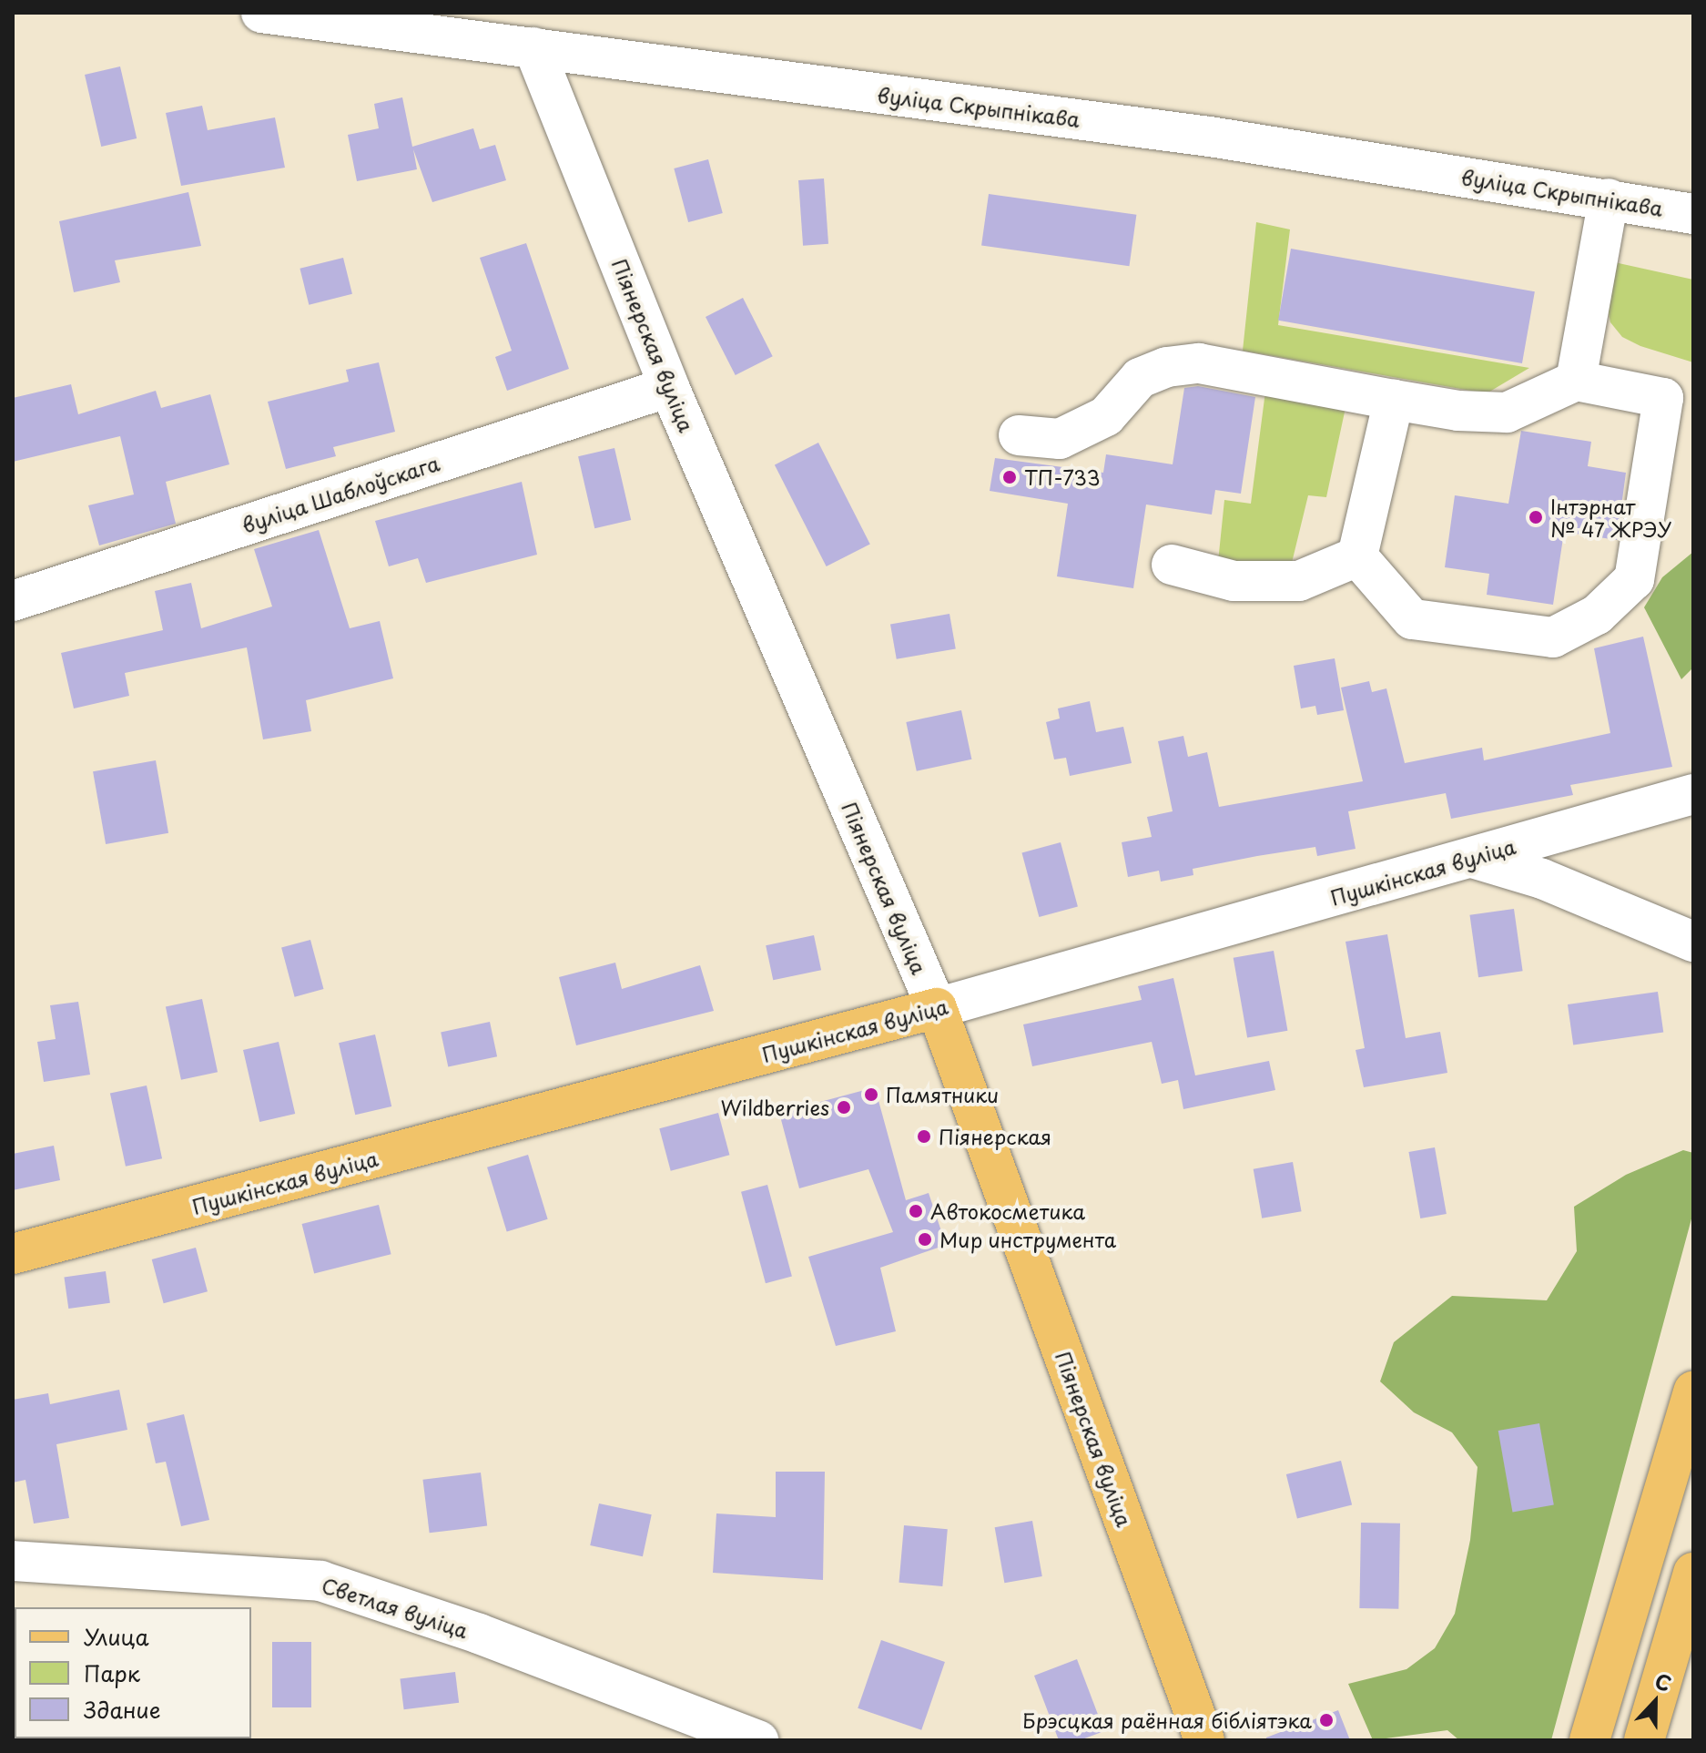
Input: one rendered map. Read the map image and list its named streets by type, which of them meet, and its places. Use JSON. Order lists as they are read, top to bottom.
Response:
{
  "streets": {
    "main road": ["Піянерская вуліца", "Пушкінская вуліца"],
    "street": ["вуліца Скрыпнікава", "вуліца Шаблоўскага", "Светлая вуліца"]
  },
  "crossings": [
    ["вуліца Скрыпнікава", "Піянерская вуліца"],
    ["Піянерская вуліца", "вуліца Шаблоўскага"],
    ["Піянерская вуліца", "Пушкінская вуліца"]
  ],
  "places": [
    "ТП-733",
    "Інтэрнат № 47 ЖРЭУ",
    "Памятники",
    "Wildberries",
    "Піянерская",
    "Автокосметика",
    "Мир инструмента",
    "Брэсцкая раённая бібліятэка"
  ],
  "legend": ["Улица", "Парк", "Здание"],
  "north": "top"
}
